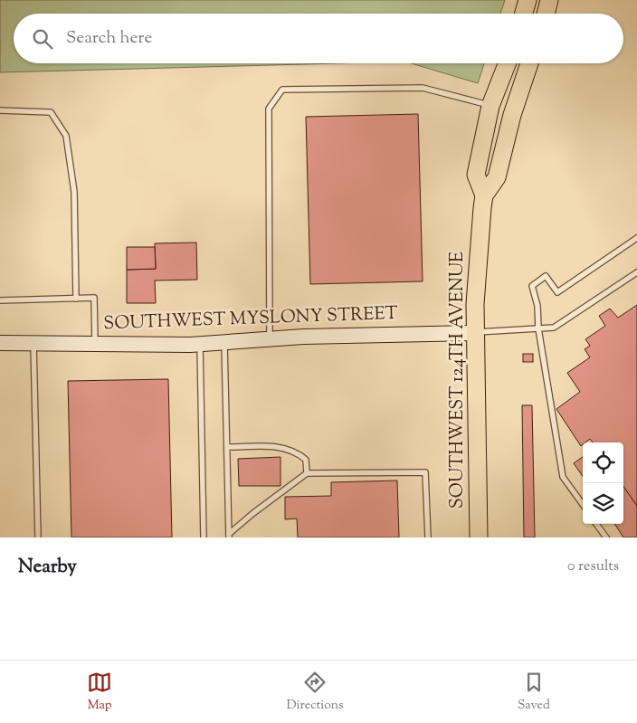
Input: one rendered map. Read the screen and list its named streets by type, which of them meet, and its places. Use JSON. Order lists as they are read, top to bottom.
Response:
{
  "streets": {
    "main road": ["SOUTHWEST 124TH AVENUE"],
    "street": ["SOUTHWEST MYSLONY STREET"]
  },
  "crossings": [
    ["SOUTHWEST MYSLONY STREET", "SOUTHWEST 124TH AVENUE"]
  ],
  "page": {
    "search": "Search here",
    "heading": ["Nearby", "0 results"],
    "nav": ["Map", "Directions", "Saved"]
  }
}
